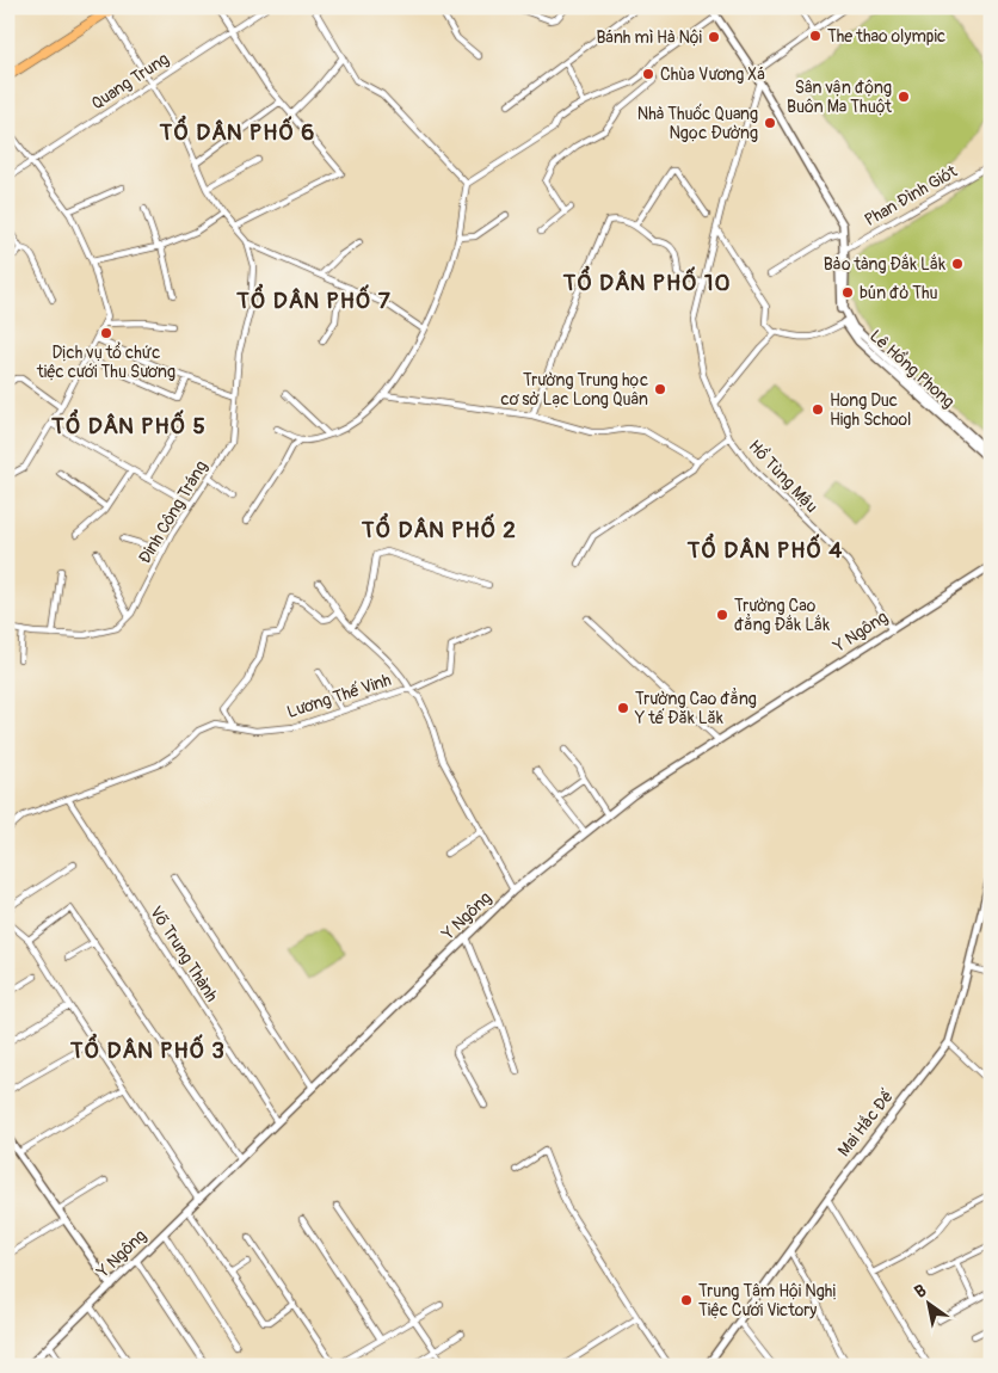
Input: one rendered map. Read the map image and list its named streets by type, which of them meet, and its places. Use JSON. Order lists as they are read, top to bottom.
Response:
{
  "streets": {
    "street": [
      "Quang Trung",
      "Phan Đình Giót",
      "Lê Hồng Phong",
      "Hồ Tùng Mậu",
      "Đinh Công Tráng",
      "Y Ngông",
      "Lương Thế Vinh",
      "Võ Trung Thành",
      "Mai Hắc Đế"
    ]
  },
  "crossings": [
    ["Quang Trung", "Đinh Công Tráng"],
    ["Phan Đình Giót", "Lê Hồng Phong"],
    ["Lê Hồng Phong", "Hồ Tùng Mậu"],
    ["Hồ Tùng Mậu", "Y Ngông"],
    ["Y Ngông", "Lương Thế Vinh"],
    ["Y Ngông", "Võ Trung Thành"],
    ["Lương Thế Vinh", "Võ Trung Thành"]
  ],
  "districts": [
    "TỔ DÂN PHỐ 6",
    "TỔ DÂN PHỐ 10",
    "TỔ DÂN PHỐ 7",
    "TỔ DÂN PHỐ 5",
    "TỔ DÂN PHỐ 2",
    "TỔ DÂN PHỐ 4",
    "TỔ DÂN PHỐ 3"
  ],
  "places": [
    "The thao olympic",
    "Bánh mì Hà Nội",
    "Chùa Vương Xá",
    "Sân vận động Buôn Ma Thuột",
    "Nhà Thuốc Quang Ngọc Đường",
    "Bảo tàng Đắk Lắk",
    "bún đỏ Thu",
    "Dịch vụ tổ chức tiệc cưới Thu Sương",
    "Trường Trung học cơ sở Lạc Long Quân",
    "Hong Duc High School",
    "Trường Cao đẳng Đắk Lắk",
    "Trường Cao đẳng Y tế Đăk Lăk",
    "Trung Tâm Hội Nghị Tiệc Cưới Victory"
  ],
  "north": "top left"
}
